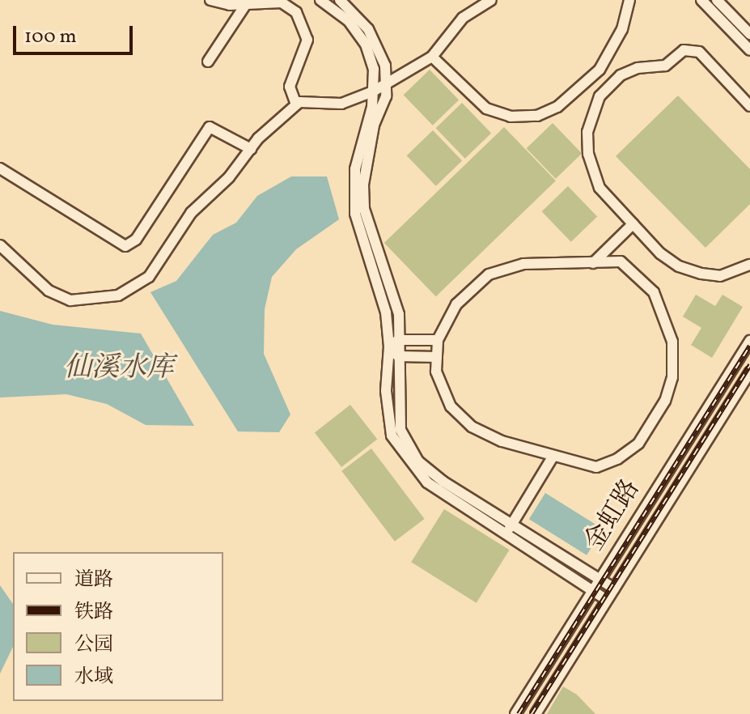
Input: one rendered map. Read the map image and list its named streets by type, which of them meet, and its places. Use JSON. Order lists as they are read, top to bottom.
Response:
{
  "streets": {
    "street": ["金虹路"]
  },
  "water": ["仙溪水库"],
  "legend": [
    "道路",
    "铁路",
    "公园",
    "水域"
  ],
  "scale_bar": "100 m"
}
